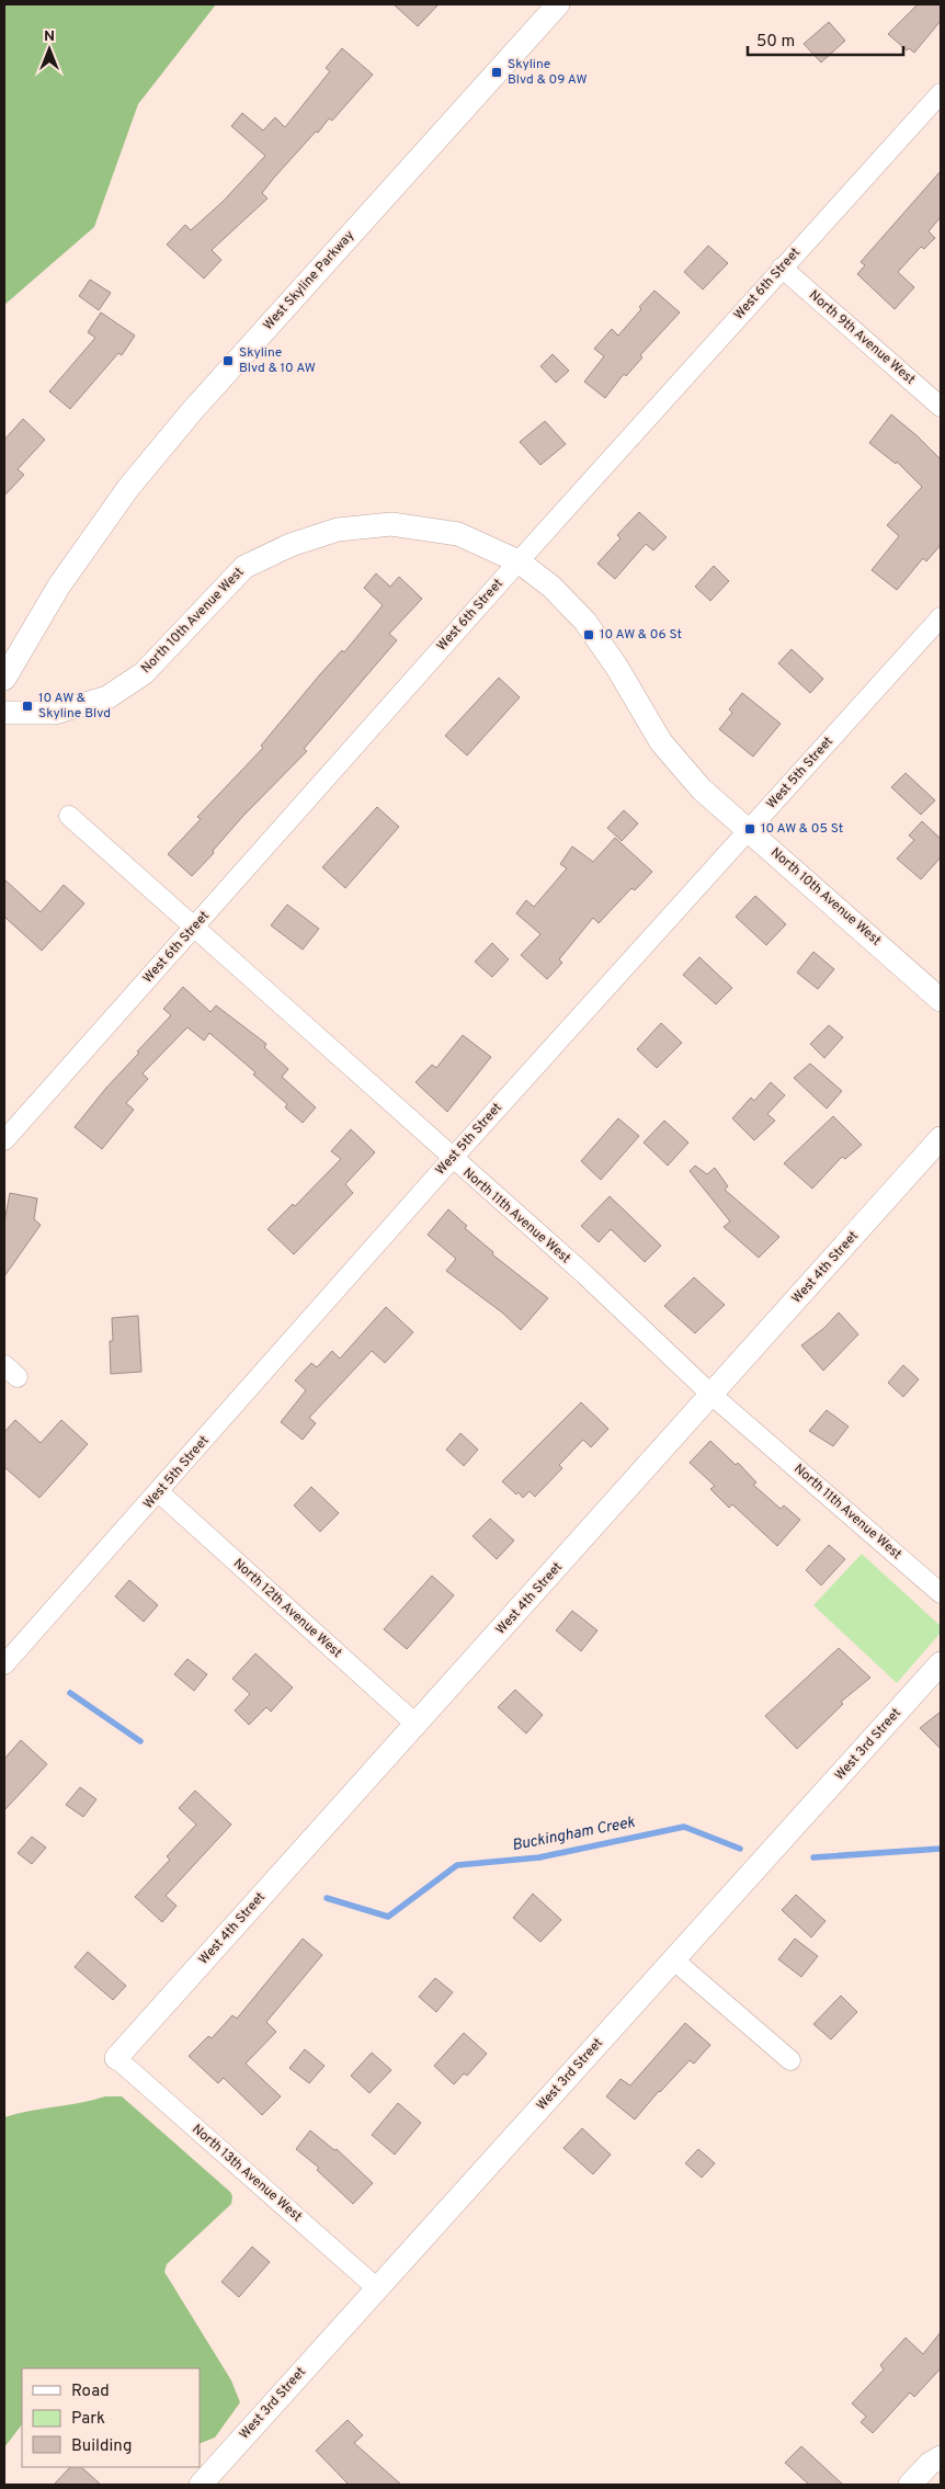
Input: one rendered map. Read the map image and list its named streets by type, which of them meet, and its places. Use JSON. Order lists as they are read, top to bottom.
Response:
{
  "streets": {
    "street": [
      "West Skyline Parkway",
      "West 6th Street",
      "North 9th Avenue West",
      "North 10th Avenue West",
      "West 5th Street",
      "North 11th Avenue West",
      "West 4th Street",
      "North 12th Avenue West",
      "West 3rd Street",
      "North 13th Avenue West"
    ]
  },
  "crossings": [
    ["West 6th Street", "North 9th Avenue West"],
    ["West 6th Street", "North 10th Avenue West"],
    ["West 6th Street", "North 11th Avenue West"],
    ["North 10th Avenue West", "West 5th Street"],
    ["West 5th Street", "North 11th Avenue West"],
    ["West 5th Street", "North 12th Avenue West"],
    ["North 11th Avenue West", "West 4th Street"],
    ["West 4th Street", "North 12th Avenue West"],
    ["West 4th Street", "North 13th Avenue West"],
    ["West 3rd Street", "North 13th Avenue West"]
  ],
  "water": ["Buckingham Creek"],
  "places": {
    "transit": [
      "Skyline Blvd & 09 AW",
      "Skyline Blvd & 10 AW",
      "10 AW & 06 St",
      "10 AW & Skyline Blvd",
      "10 AW & 05 St"
    ]
  },
  "legend": ["Road", "Park", "Building"],
  "scale_bar": "50 m",
  "north": "top"
}
